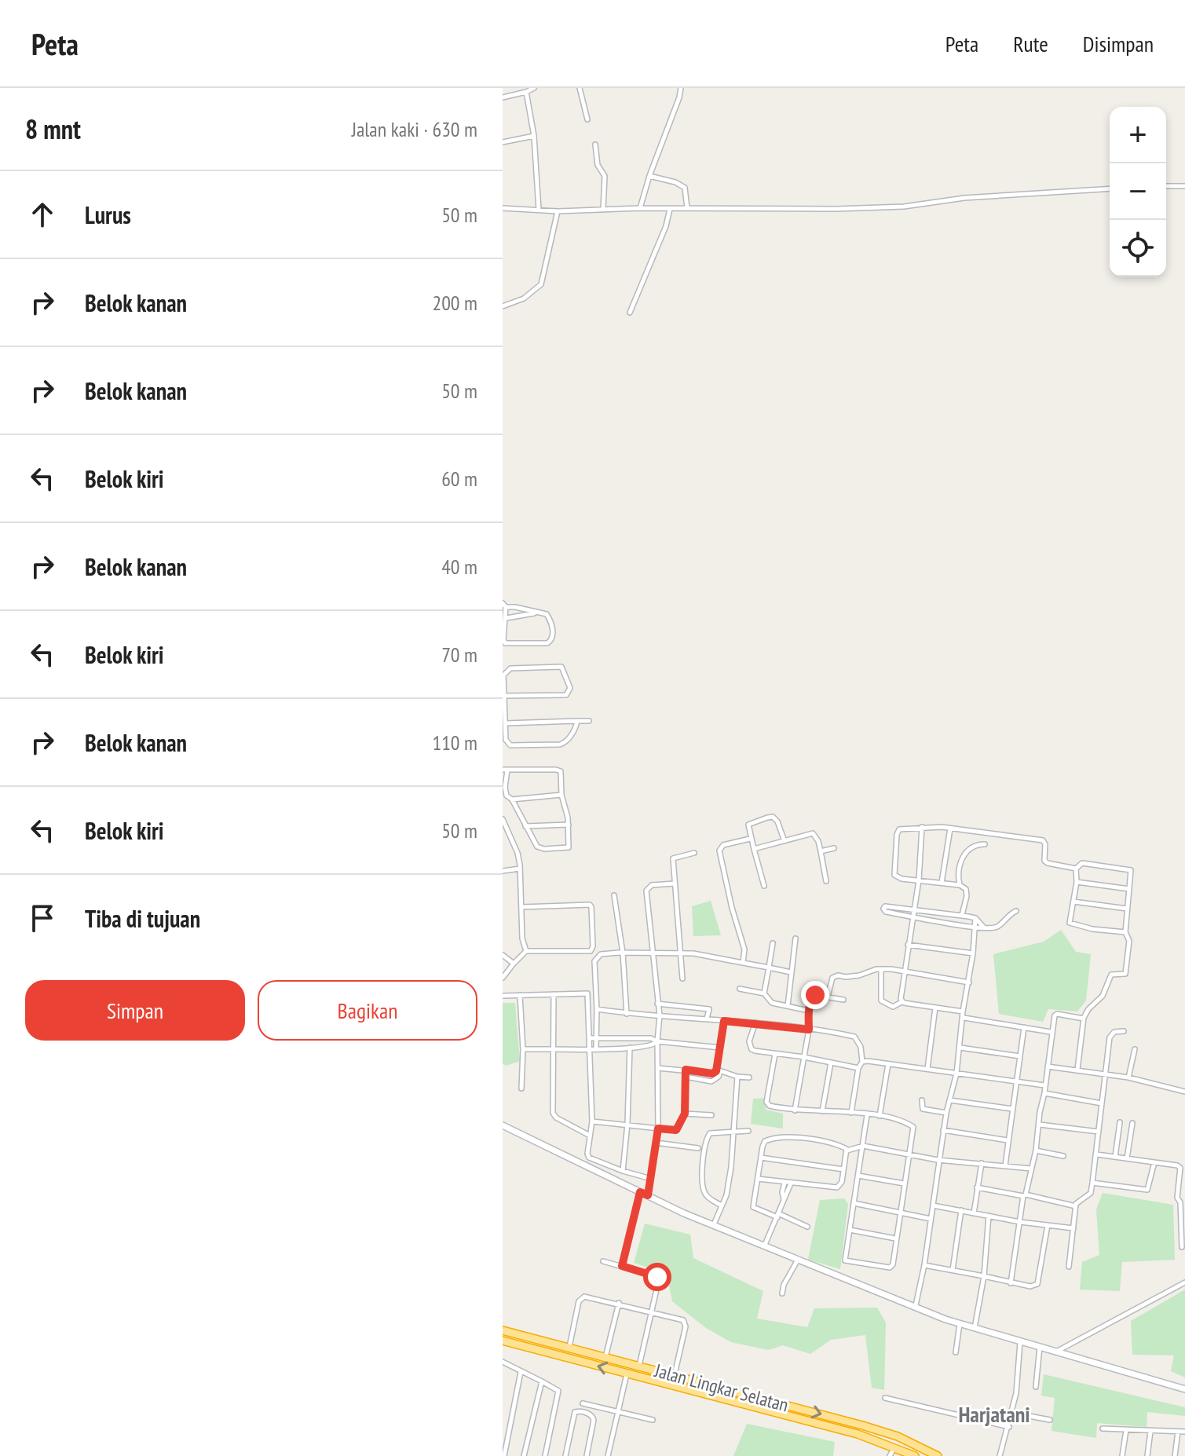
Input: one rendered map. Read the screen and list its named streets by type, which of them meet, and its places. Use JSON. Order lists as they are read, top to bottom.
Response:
{
  "streets": {
    "highway": ["Jalan Lingkar Selatan"]
  },
  "districts": ["Harjatani"],
  "page": {
    "header": "Peta",
    "nav": ["Peta", "Rute", "Disimpan"],
    "heading": ["8 mnt", "Jalan kaki · 630 m"],
    "map_buttons": ["+", "−"],
    "list": [
      ["Lurus", "50 m"],
      ["Belok kanan", "200 m"],
      ["Belok kanan", "50 m"],
      ["Belok kiri", "60 m"],
      ["Belok kanan", "40 m"],
      ["Belok kiri", "70 m"],
      ["Belok kanan", "110 m"],
      ["Belok kiri", "50 m"],
      "Tiba di tujuan"
    ],
    "buttons": ["Simpan", "Bagikan"]
  }
}
